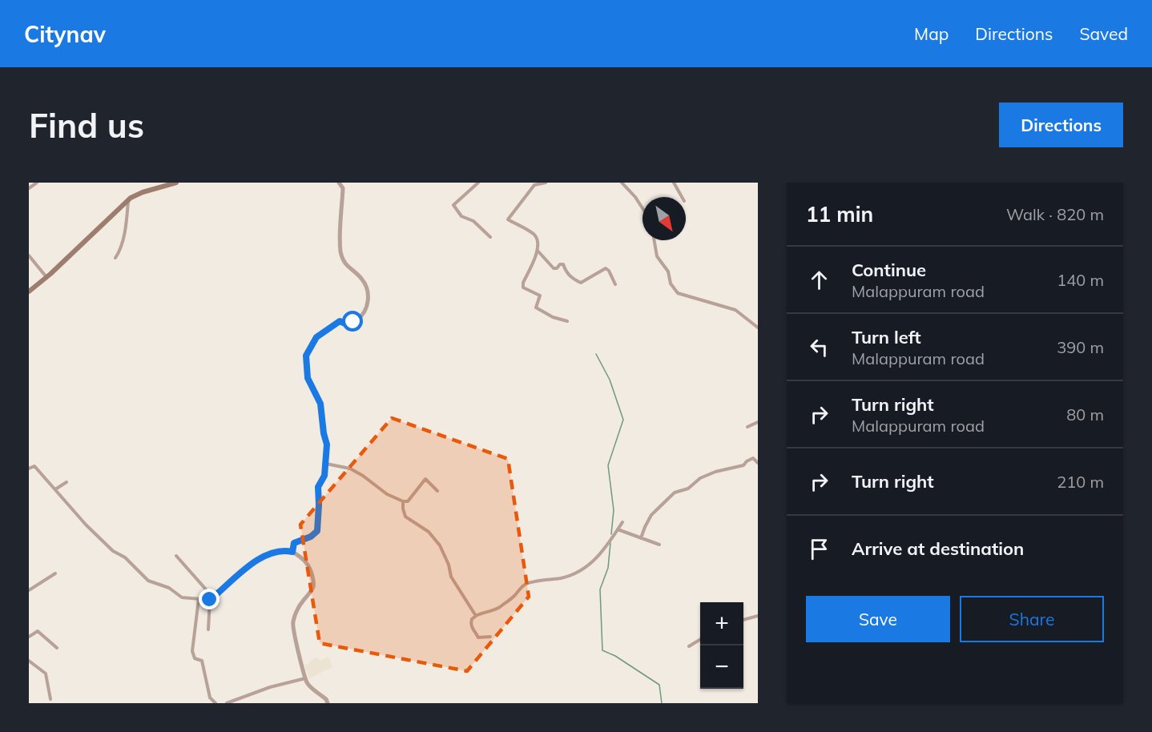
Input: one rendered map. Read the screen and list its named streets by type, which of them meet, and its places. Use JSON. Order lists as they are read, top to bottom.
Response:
{
  "north": "bottom right",
  "page": {
    "header": "Citynav",
    "nav": ["Map", "Directions", "Saved"],
    "buttons": [
      "Directions",
      ["Save", "Share"]
    ],
    "title": "Find us",
    "heading": ["11 min", "Walk · 820 m"],
    "list": [
      ["Continue", "Malappuram road", "140 m"],
      ["Turn left", "Malappuram road", "390 m"],
      ["Turn right", "Malappuram road", "80 m"],
      ["Turn right", "210 m"],
      "Arrive at destination"
    ],
    "map_buttons": ["+", "−"]
  }
}
